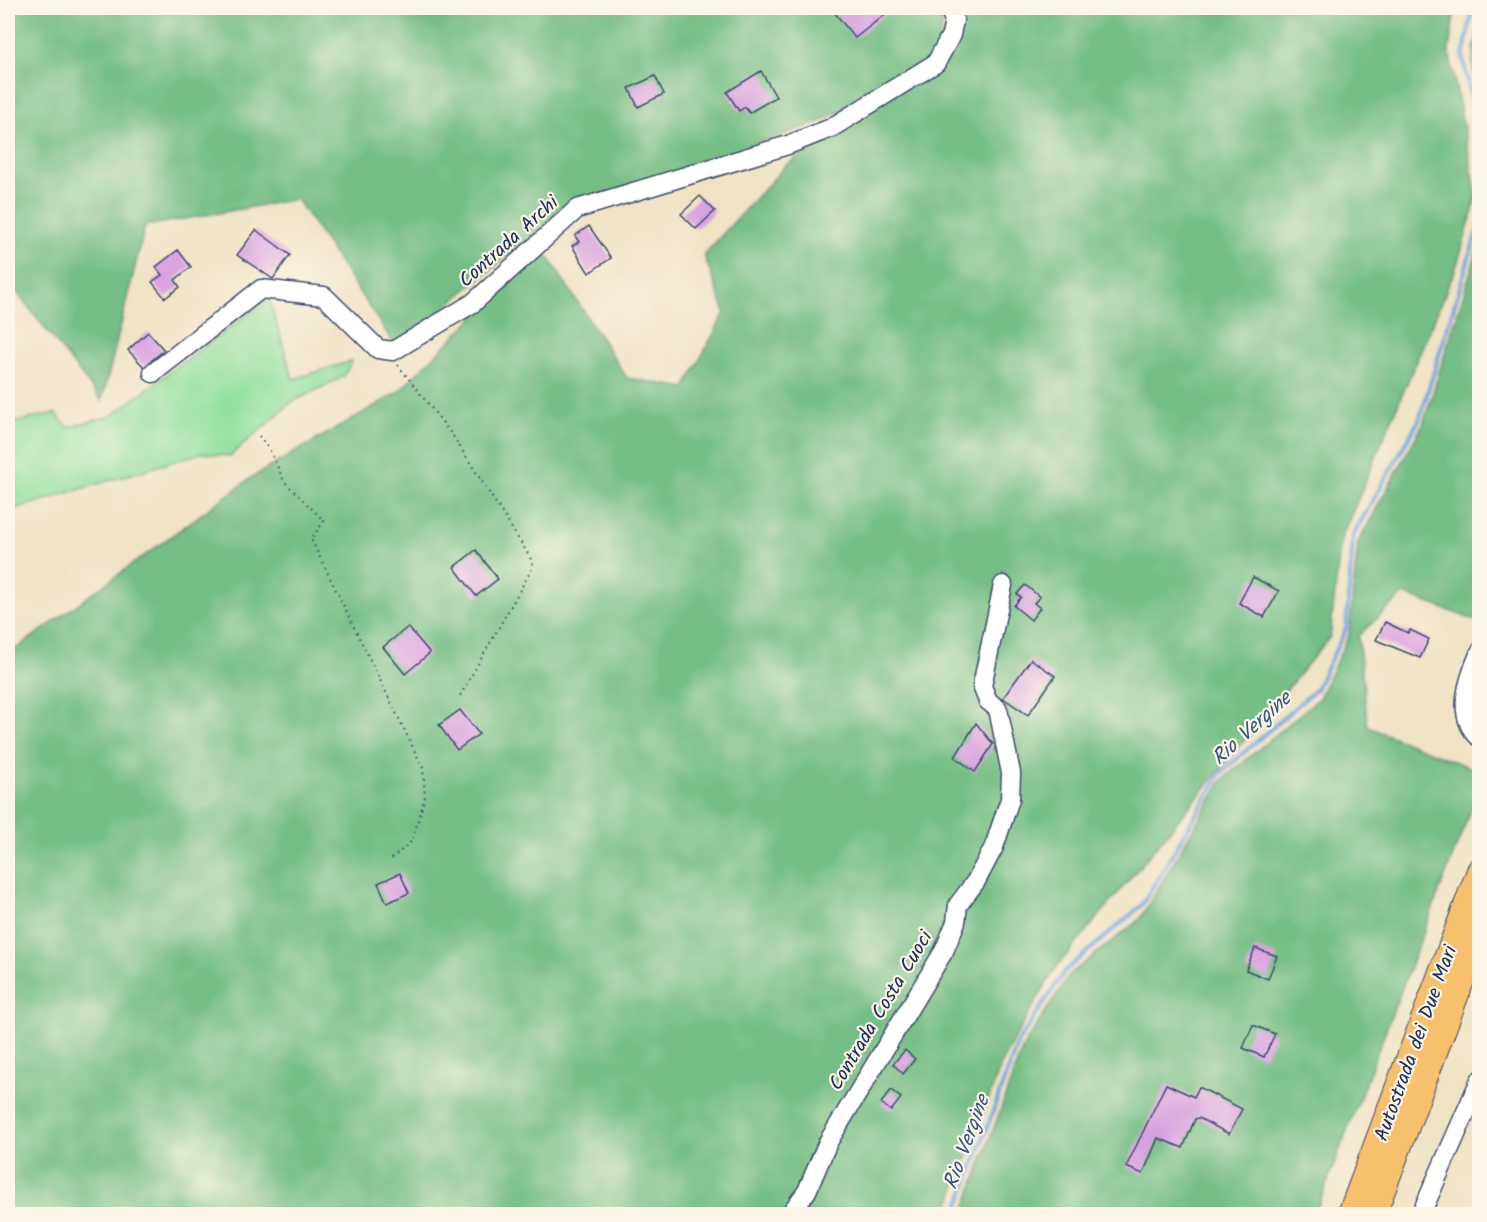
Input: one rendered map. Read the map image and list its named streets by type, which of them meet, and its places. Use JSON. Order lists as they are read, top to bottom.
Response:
{
  "streets": {
    "highway": ["Autostrada dei Due Mari"],
    "street": ["Contrada Archi", "Contrada Costa Cuoci"]
  },
  "water": ["Rio Vergine"]
}
